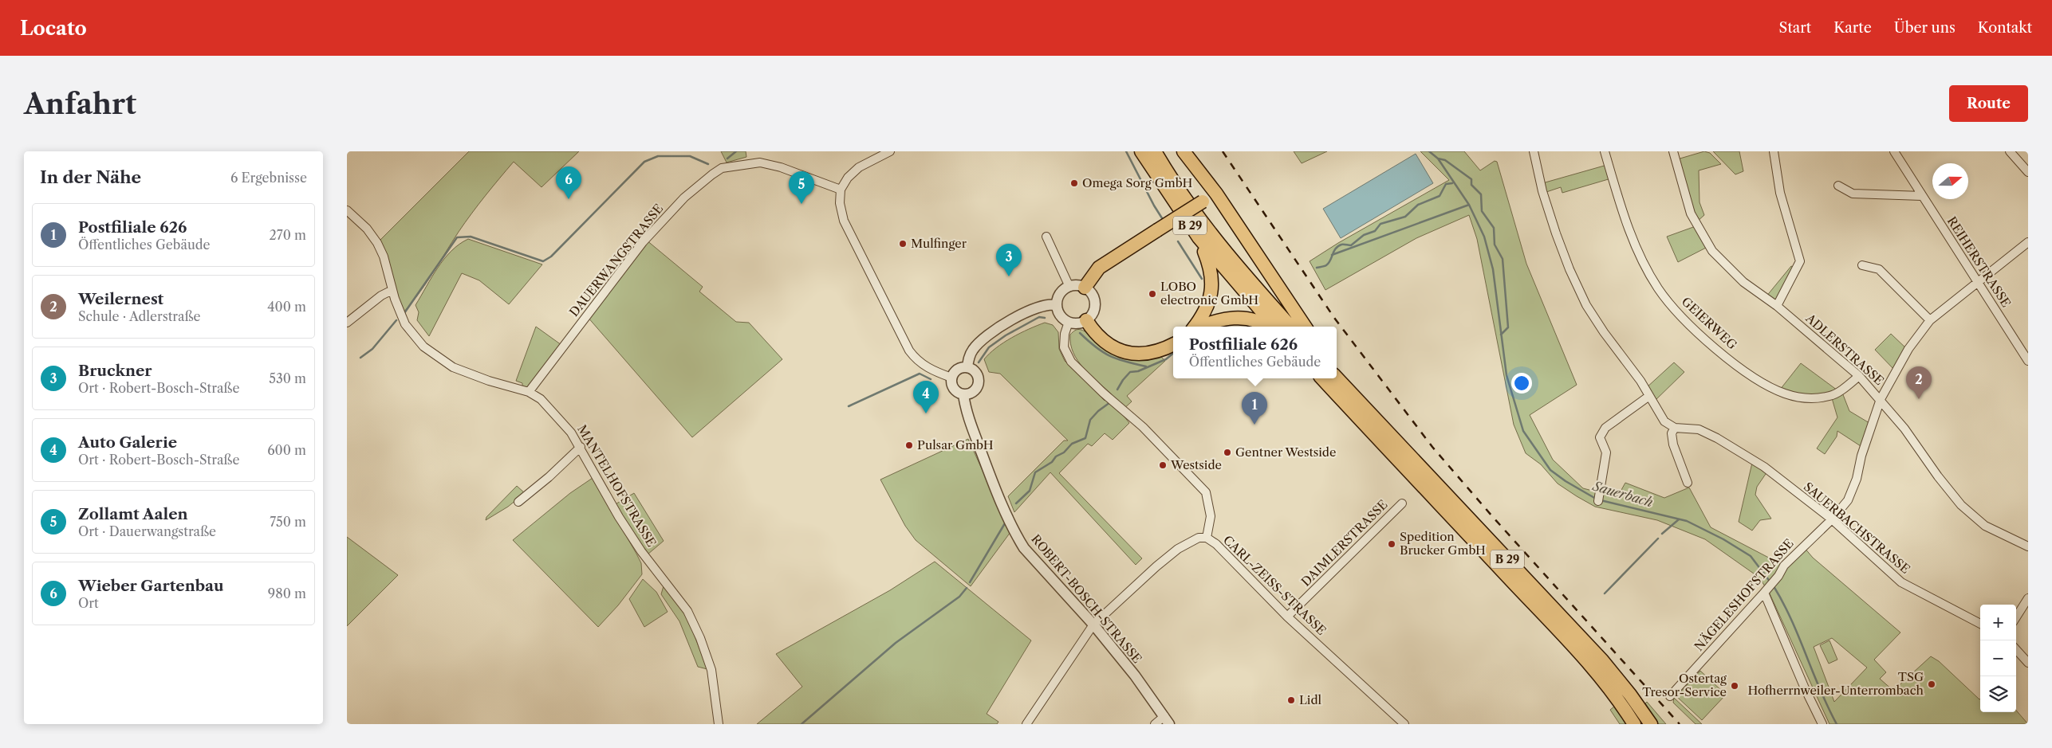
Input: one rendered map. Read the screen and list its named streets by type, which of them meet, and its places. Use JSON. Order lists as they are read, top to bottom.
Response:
{
  "streets": {
    "highway": ["B 29"],
    "street": [
      "DAUERWANGSTRASSE",
      "REIHERSTRASSE",
      "GEIERWEG",
      "ADLERSTRASSE",
      "MANTELHOFSTRASSE",
      "SAUERBACHSTRASSE",
      "DAIMLERSTRASSE",
      "CARL-ZEISS-STRASSE",
      "NÄGELESHOFSTRASSE",
      "ROBERT-BOSCH-STRASSE"
    ]
  },
  "crossings": [
    ["DAUERWANGSTRASSE", "MANTELHOFSTRASSE"],
    ["REIHERSTRASSE", "NÄGELESHOFSTRASSE"],
    ["GEIERWEG", "ADLERSTRASSE"],
    ["ADLERSTRASSE", "NÄGELESHOFSTRASSE"],
    ["SAUERBACHSTRASSE", "NÄGELESHOFSTRASSE"],
    ["DAIMLERSTRASSE", "CARL-ZEISS-STRASSE"]
  ],
  "water": ["Sauerbach"],
  "places": [
    "Omega Sorg GmbH",
    "Mulfinger",
    "LOBO electronic GmbH",
    "Pulsar GmbH",
    "Gentner Westside",
    "Westside",
    "Spedition Brucker GmbH",
    "TSG Hofherrnweiler-Unterrombach",
    "Ostertag Tresor-Service",
    "Lidl"
  ],
  "north": "right",
  "page": {
    "header": "Locato",
    "nav": [
      "Start",
      "Karte",
      "Über uns",
      "Kontakt"
    ],
    "buttons": "Route",
    "title": "Anfahrt",
    "heading": ["In der Nähe", "6 Ergebnisse"],
    "pins": [
      "6",
      "5",
      "3",
      "2",
      "4",
      "1"
    ],
    "list": [
      {
        "mark": "1",
        "name": "Postfiliale 626",
        "note": "Öffentliches Gebäude",
        "value": "270 m"
      },
      {
        "mark": "2",
        "name": "Weilernest",
        "note": "Schule · Adlerstraße",
        "value": "400 m"
      },
      {
        "mark": "3",
        "name": "Bruckner",
        "note": "Ort · Robert-Bosch-Straße",
        "value": "530 m"
      },
      {
        "mark": "4",
        "name": "Auto Galerie",
        "note": "Ort · Robert-Bosch-Straße",
        "value": "600 m"
      },
      {
        "mark": "5",
        "name": "Zollamt Aalen",
        "note": "Ort · Dauerwangstraße",
        "value": "750 m"
      },
      {
        "mark": "6",
        "name": "Wieber Gartenbau",
        "note": "Ort",
        "value": "980 m"
      }
    ],
    "popup": ["Postfiliale 626", "Öffentliches Gebäude"],
    "map_buttons": ["+", "−"]
  }
}
